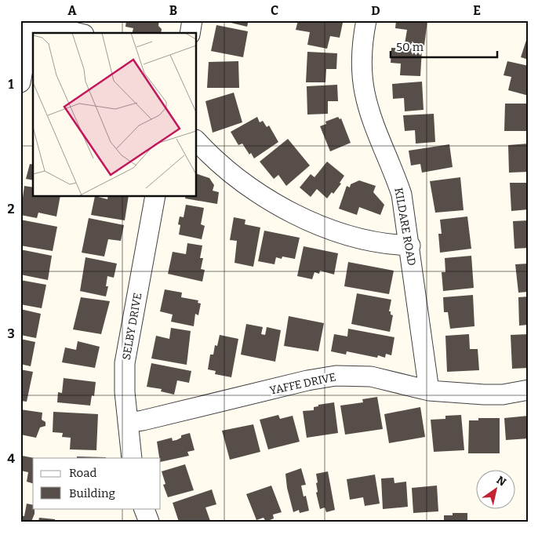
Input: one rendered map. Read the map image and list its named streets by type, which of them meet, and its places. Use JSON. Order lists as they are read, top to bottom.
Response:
{
  "streets": {
    "street": ["KILDARE ROAD", "SELBY DRIVE", "YAFFE DRIVE"]
  },
  "crossings": [
    ["KILDARE ROAD", "YAFFE DRIVE"],
    ["SELBY DRIVE", "YAFFE DRIVE"]
  ],
  "legend": ["Road", "Building"],
  "scale_bar": "50 m",
  "north": "top right",
  "grid": {
    "columns": [
      "A",
      "B",
      "C",
      "D",
      "E"
    ],
    "rows": [
      "1",
      "2",
      "3",
      "4"
    ]
  }
}
